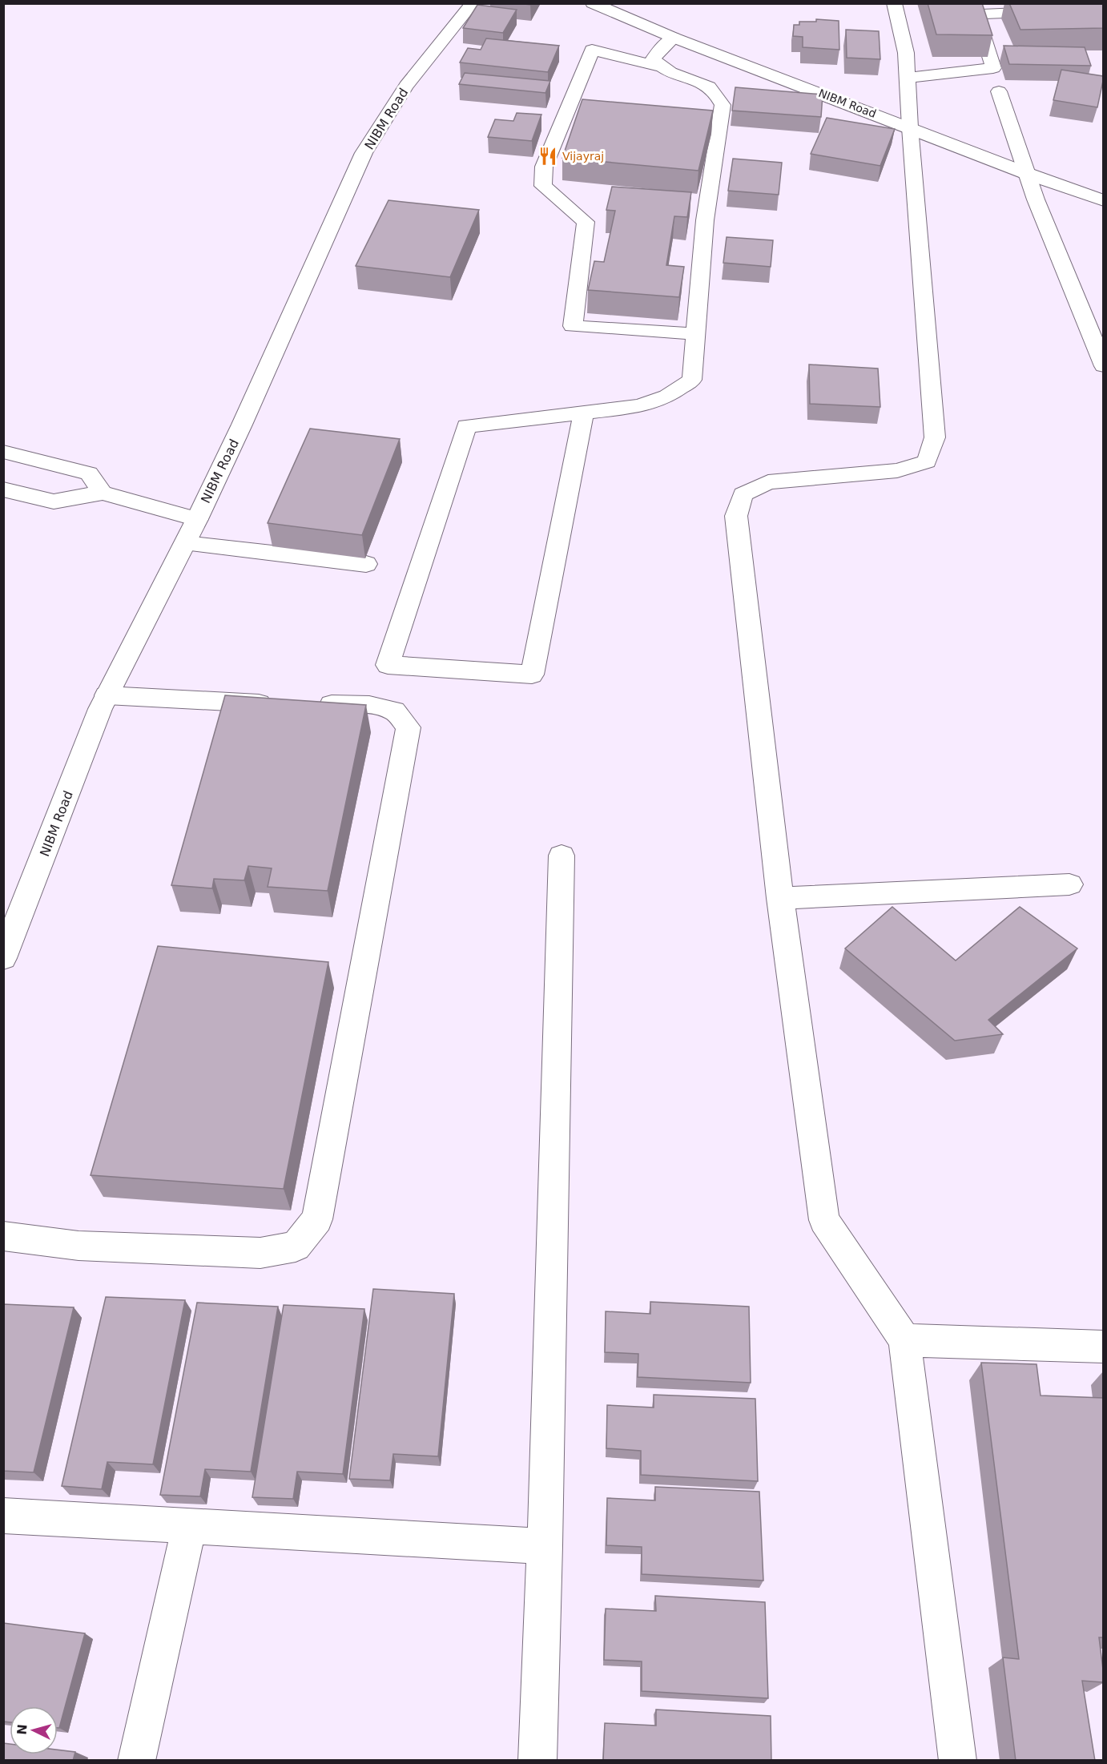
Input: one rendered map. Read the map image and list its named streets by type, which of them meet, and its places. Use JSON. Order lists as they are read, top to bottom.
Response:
{
  "streets": {
    "street": ["NIBM Road"]
  },
  "places": {
    "restaurant": ["Vijayraj"]
  },
  "north": "left"
}
